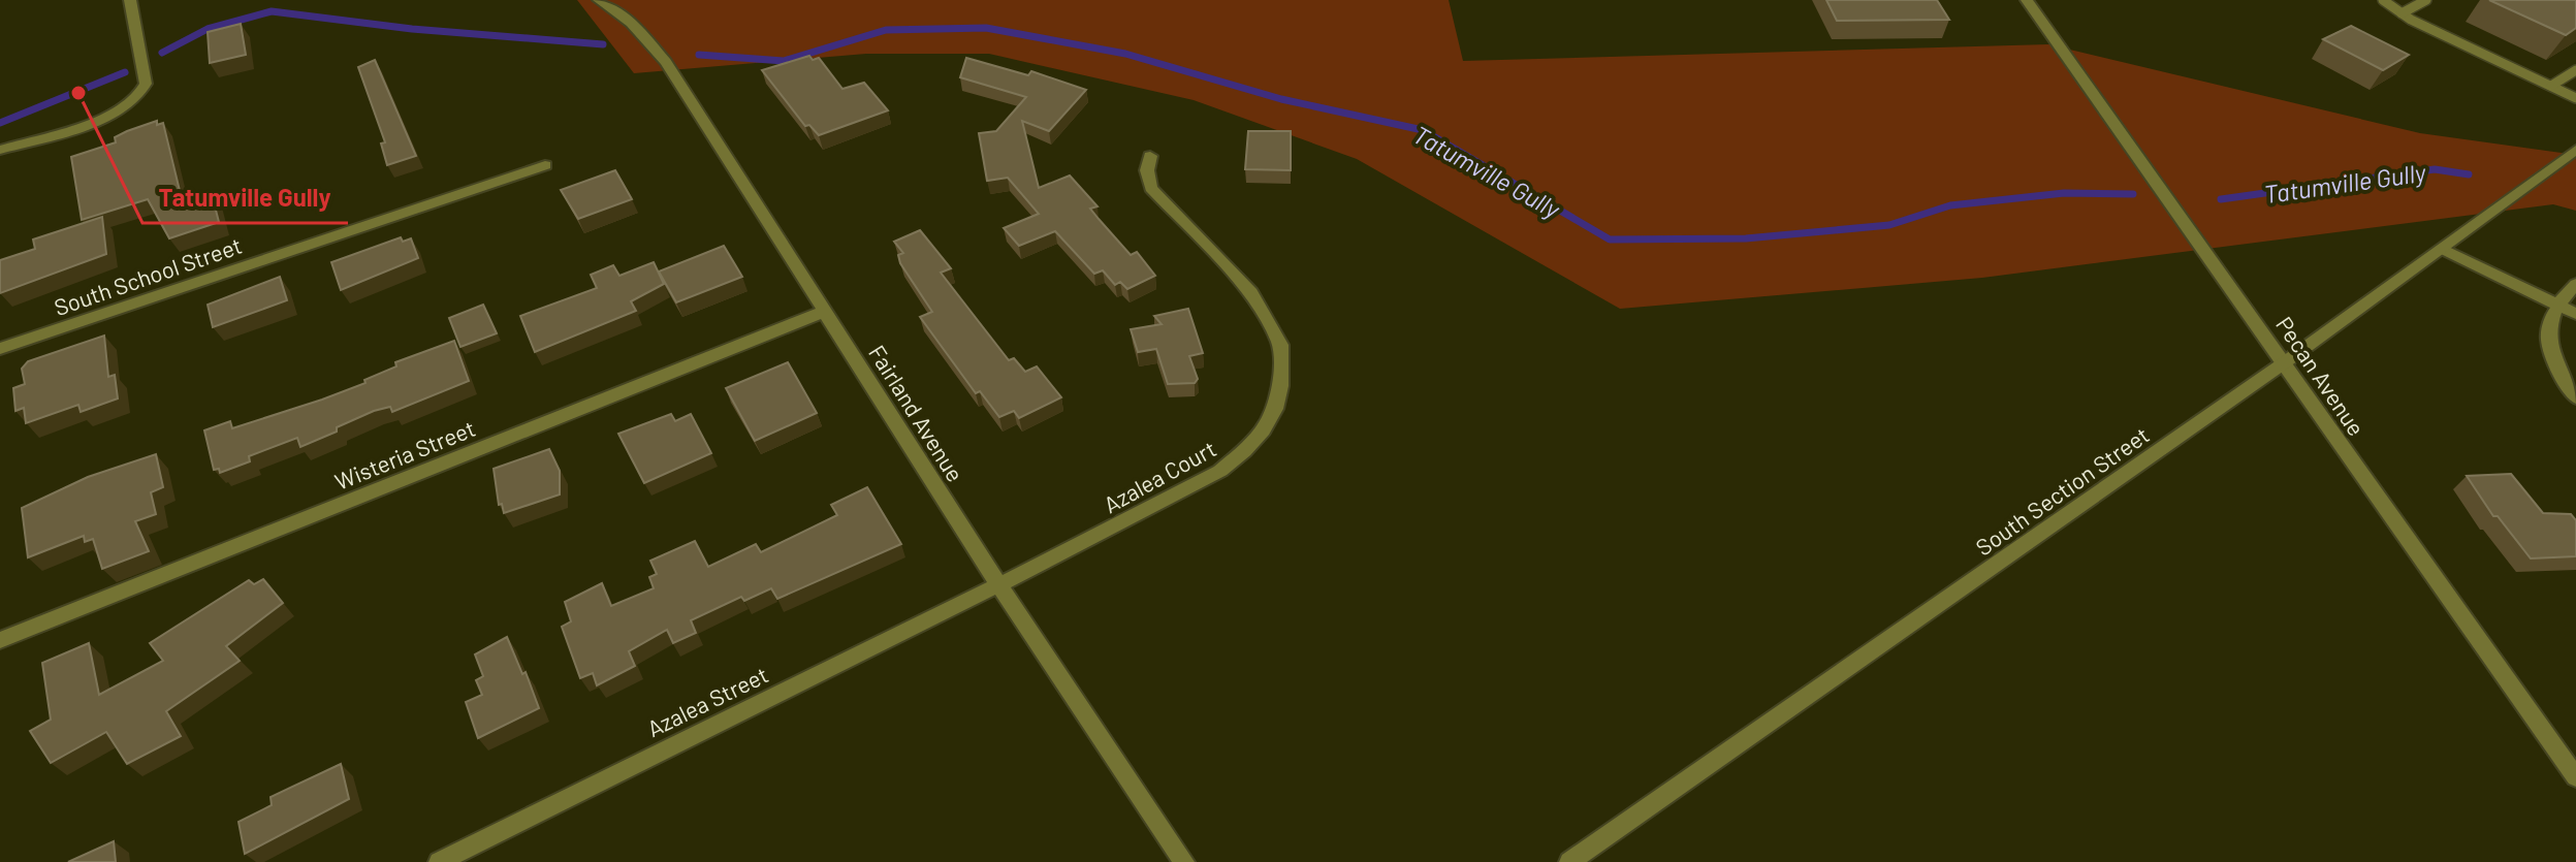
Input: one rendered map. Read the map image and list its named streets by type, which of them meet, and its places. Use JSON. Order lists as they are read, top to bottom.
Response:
{
  "streets": {
    "street": [
      "South School Street",
      "Pecan Avenue",
      "Fairland Avenue",
      "Wisteria Street",
      "Azalea Court",
      "South Section Street",
      "Azalea Street"
    ]
  },
  "crossings": [
    ["Pecan Avenue", "South Section Street"],
    ["Fairland Avenue", "Wisteria Street"],
    ["Fairland Avenue", "Azalea Court"],
    ["Fairland Avenue", "Azalea Street"],
    ["Azalea Court", "Azalea Street"]
  ],
  "water": ["Tatumville Gully"],
  "places": ["Tatumville Gully"]
}
